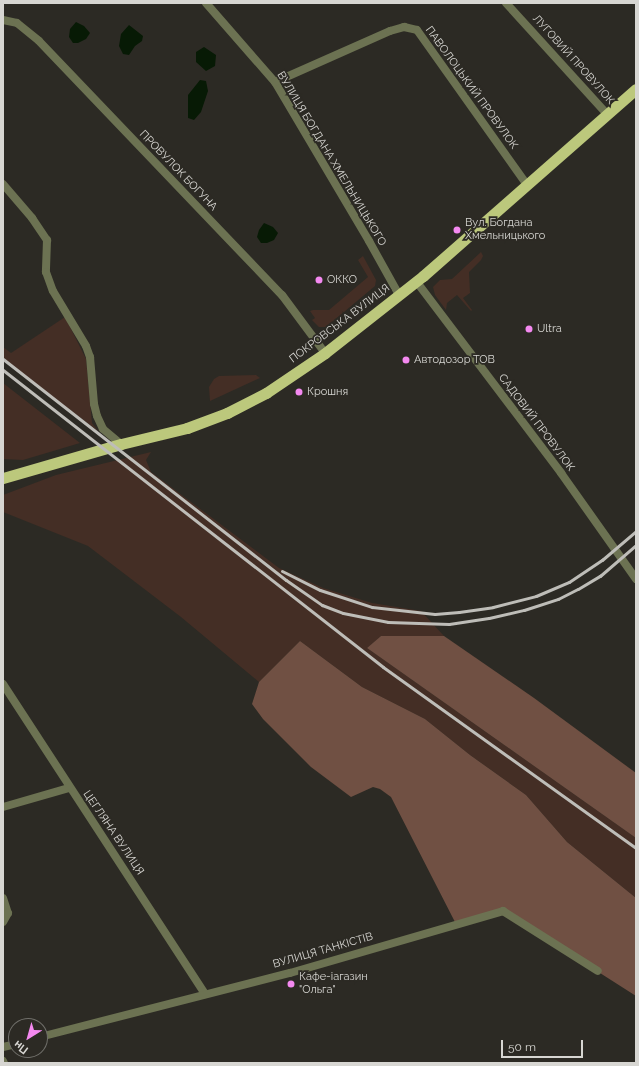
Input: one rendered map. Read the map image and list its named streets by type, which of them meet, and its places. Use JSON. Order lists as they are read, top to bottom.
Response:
{
  "streets": {
    "highway": ["ПОКРОВСЬКА ВУЛИЦЯ"],
    "street": [
      "ЛУГОВИЙ ПРОВУЛОК",
      "ПАВОЛОЦЬКИЙ ПРОВУЛОК",
      "ВУЛИЦЯ БОГДАНА ХМЕЛЬНИЦЬКОГО",
      "ПРОВУЛОК БОГУНА",
      "САДОВИЙ ПРОВУЛОК",
      "ЦЕГЛЯНА ВУЛИЦЯ",
      "ВУЛИЦЯ ТАНКІСТІВ"
    ]
  },
  "crossings": [
    ["ЛУГОВИЙ ПРОВУЛОК", "ПОКРОВСЬКА ВУЛИЦЯ"],
    ["ПАВОЛОЦЬКИЙ ПРОВУЛОК", "ВУЛИЦЯ БОГДАНА ХМЕЛЬНИЦЬКОГО"],
    ["ПАВОЛОЦЬКИЙ ПРОВУЛОК", "ПОКРОВСЬКА ВУЛИЦЯ"],
    ["ВУЛИЦЯ БОГДАНА ХМЕЛЬНИЦЬКОГО", "ПОКРОВСЬКА ВУЛИЦЯ"],
    ["ПРОВУЛОК БОГУНА", "ПОКРОВСЬКА ВУЛИЦЯ"],
    ["ПОКРОВСЬКА ВУЛИЦЯ", "САДОВИЙ ПРОВУЛОК"],
    ["ЦЕГЛЯНА ВУЛИЦЯ", "ВУЛИЦЯ ТАНКІСТІВ"]
  ],
  "places": [
    "Вул. Богдана Хмельницького",
    "ОККО",
    "Ultra",
    "Автодозор ТОВ",
    "Крошня",
    "Кафе-іагазин \"Ольга\""
  ],
  "scale_bar": "50 m",
  "north": "bottom left"
}
